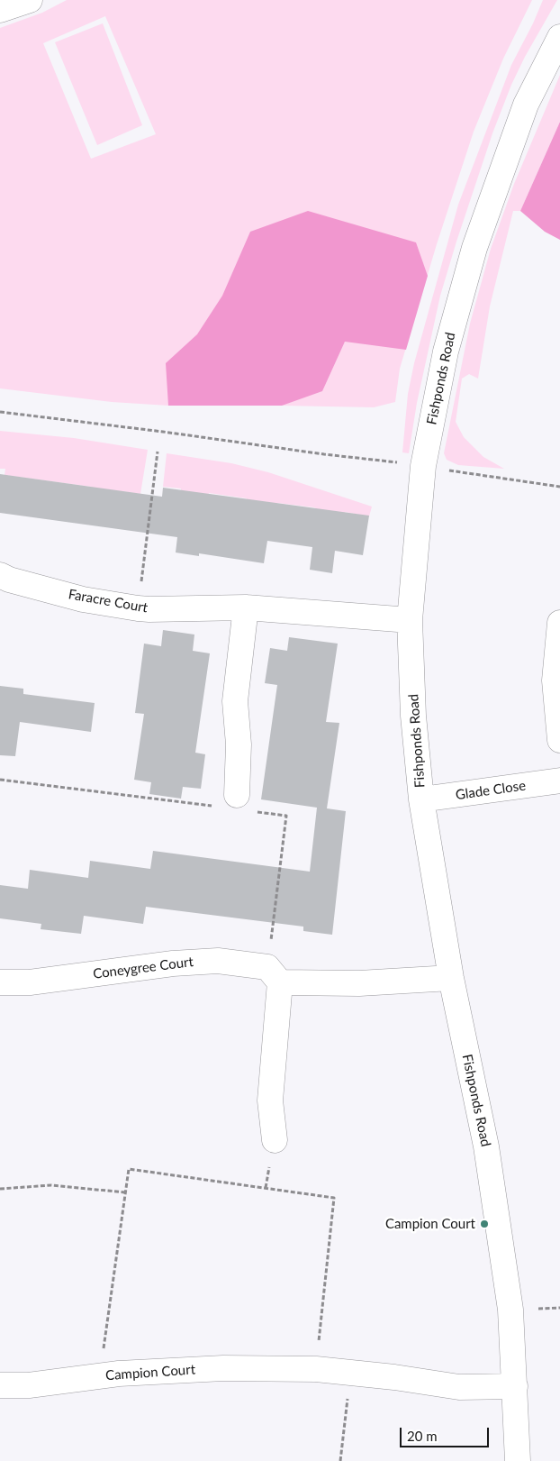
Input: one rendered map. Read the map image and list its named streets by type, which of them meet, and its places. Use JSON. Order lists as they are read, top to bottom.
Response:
{
  "streets": {
    "street": [
      "Fishponds Road",
      "Faracre Court",
      "Glade Close",
      "Coneygree Court",
      "Campion Court"
    ]
  },
  "crossings": [
    ["Fishponds Road", "Faracre Court"],
    ["Fishponds Road", "Glade Close"],
    ["Fishponds Road", "Coneygree Court"],
    ["Fishponds Road", "Campion Court"]
  ],
  "places": ["Campion Court"],
  "scale_bar": "20 m"
}
